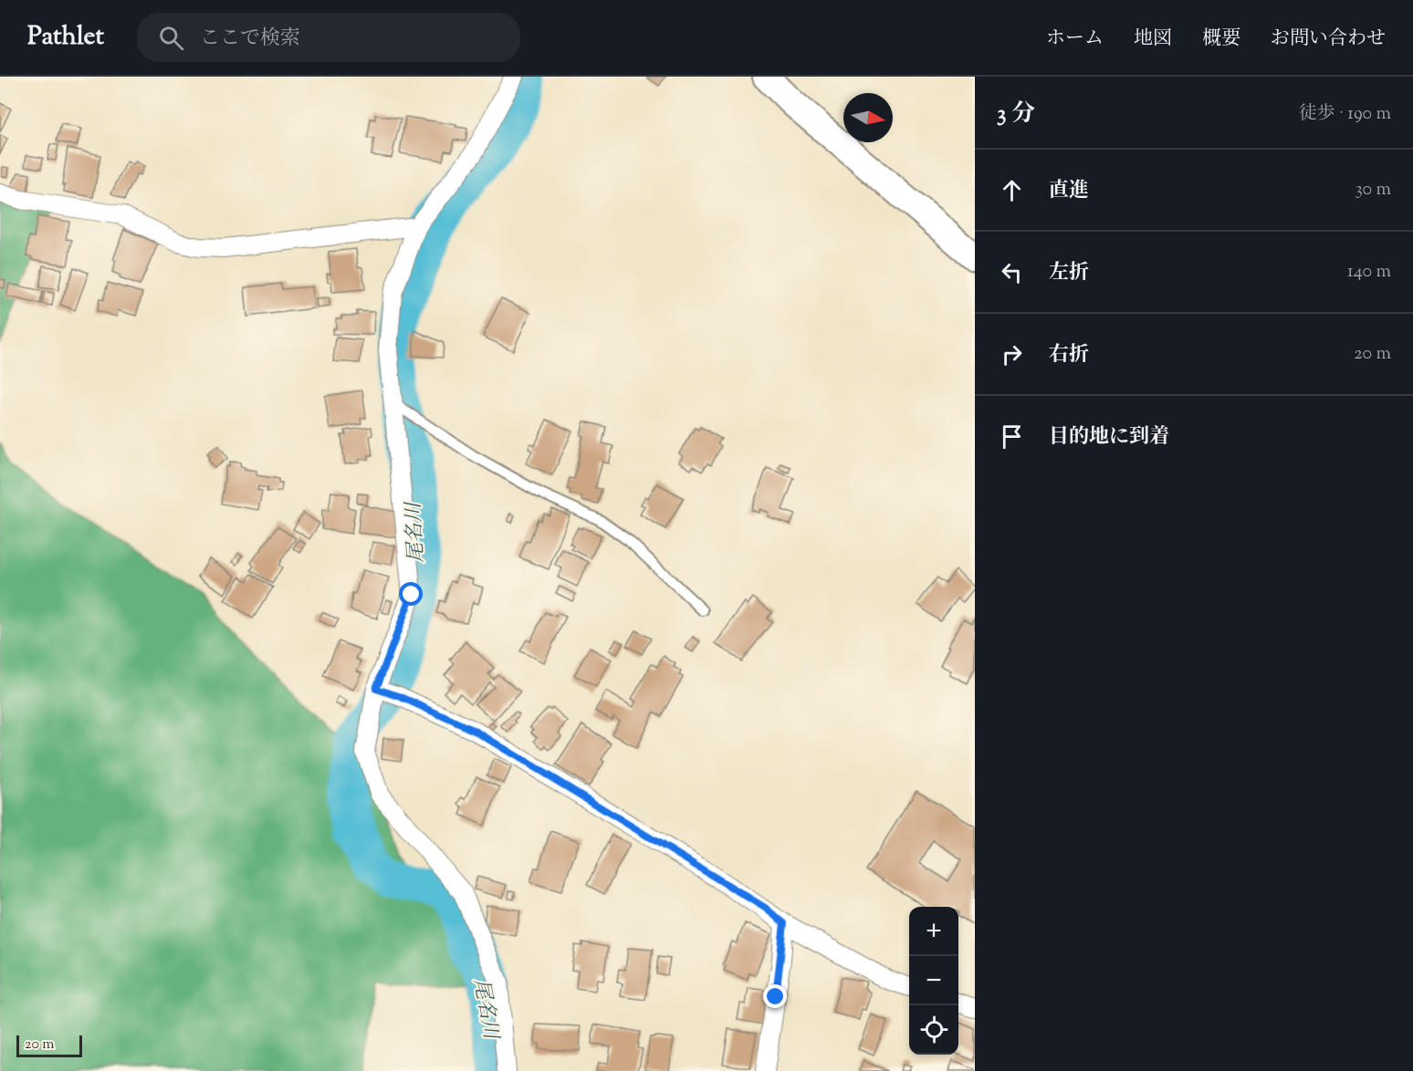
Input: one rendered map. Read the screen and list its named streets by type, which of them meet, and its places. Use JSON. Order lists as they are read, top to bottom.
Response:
{
  "water": ["尾名川"],
  "scale_bar": "20 m",
  "north": "right",
  "page": {
    "header": "Pathlet",
    "search": "ここで検索",
    "nav": [
      "ホーム",
      "地図",
      "概要",
      "お問い合わせ"
    ],
    "heading": ["3 分", "徒歩 · 190 m"],
    "list": [
      ["直進", "30 m"],
      ["左折", "140 m"],
      ["右折", "20 m"],
      "目的地に到着"
    ],
    "map_buttons": ["+", "−"],
    "scale": "20 m"
  }
}
